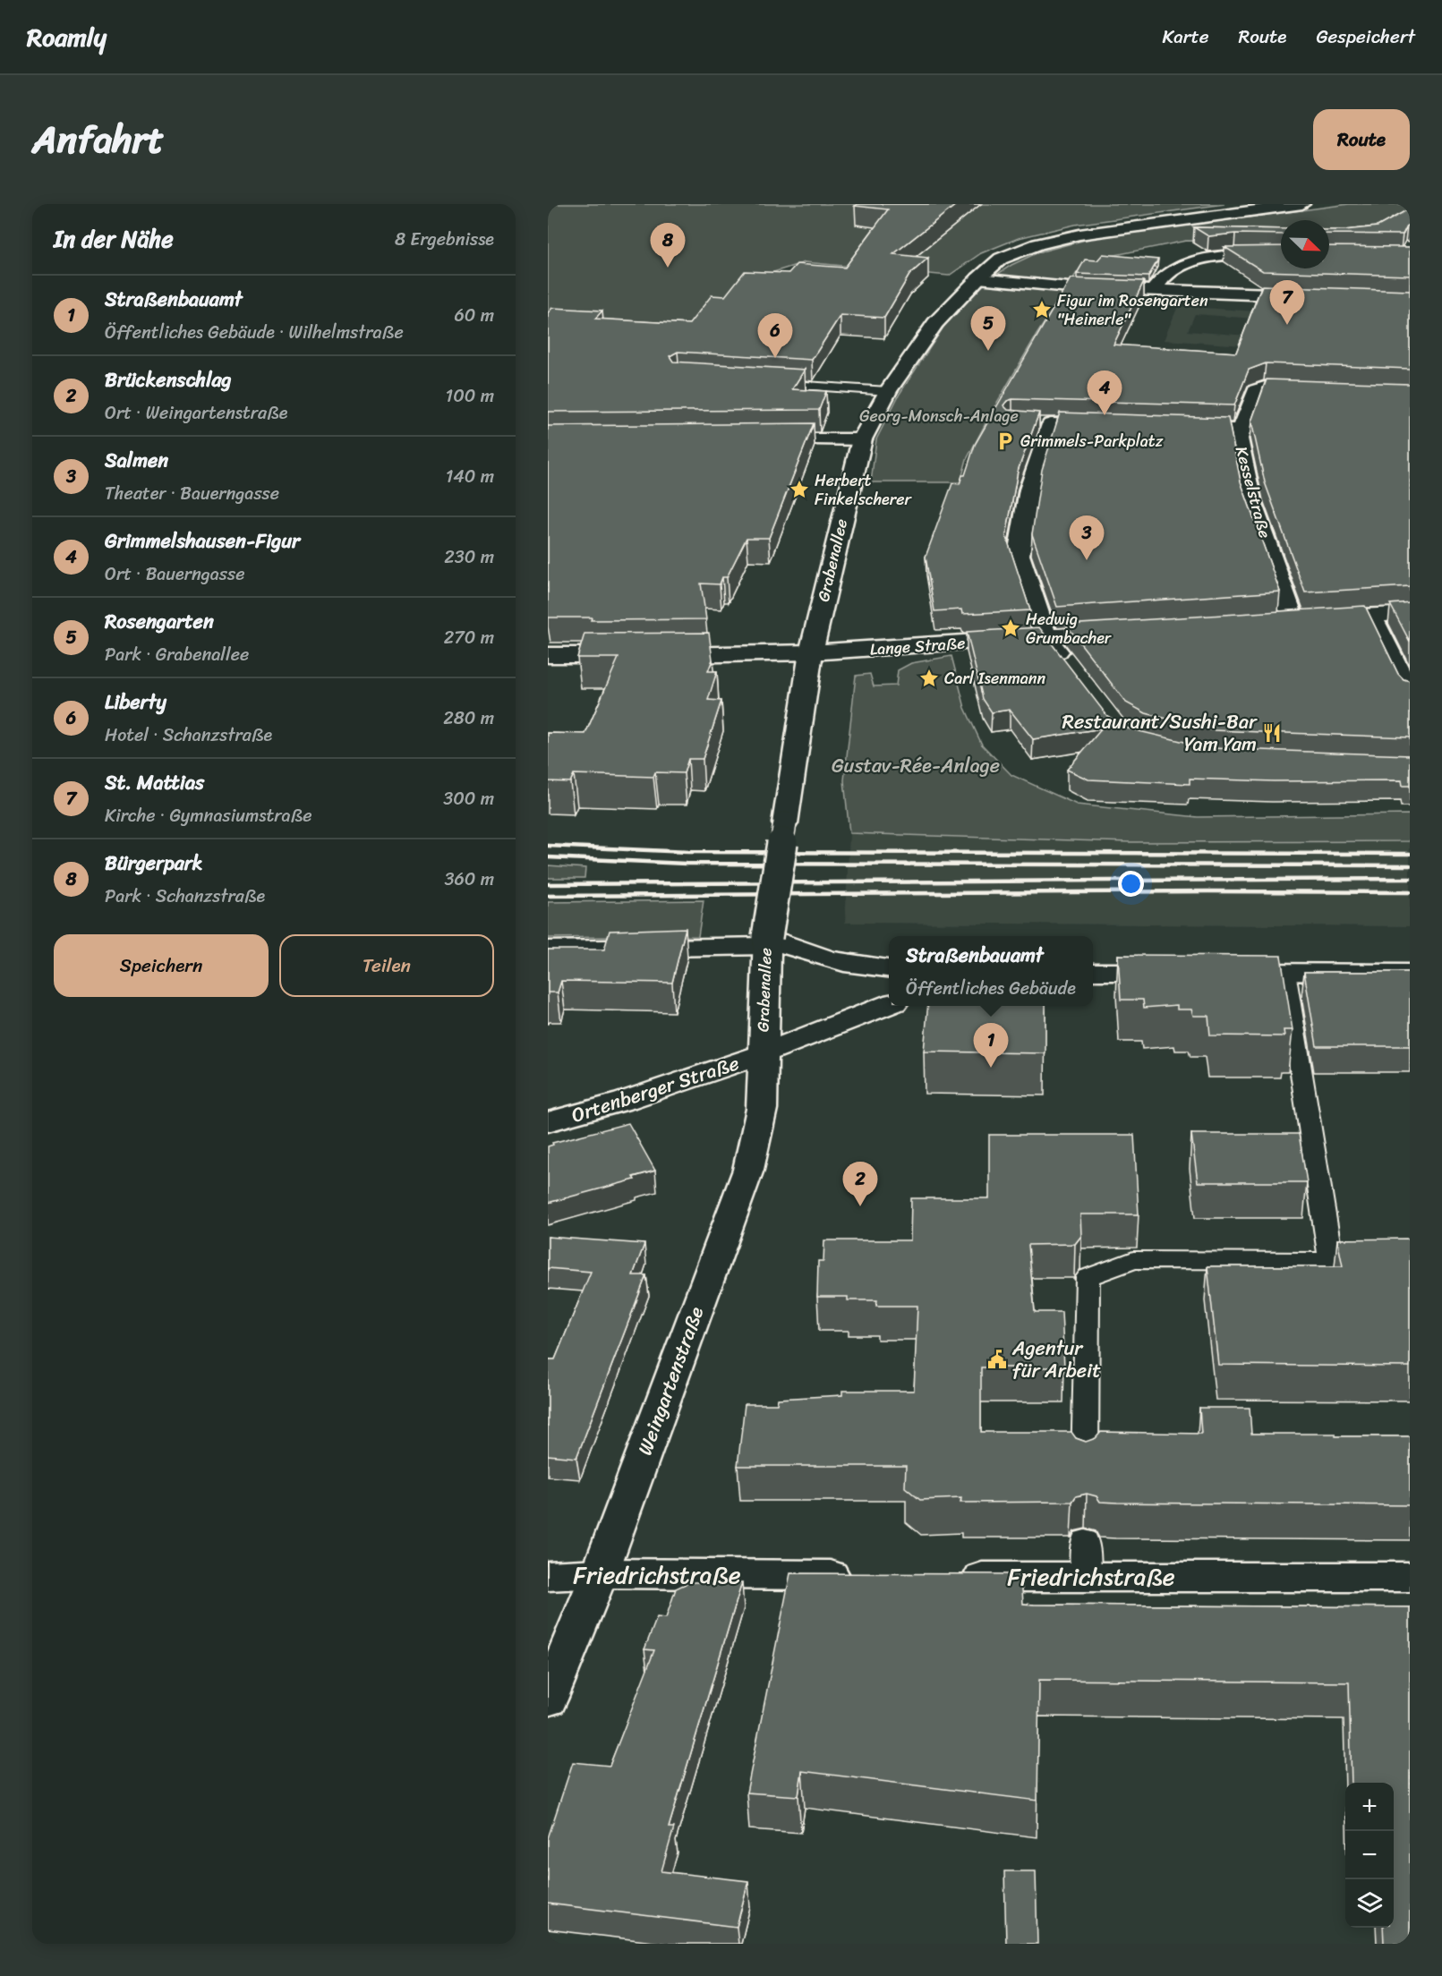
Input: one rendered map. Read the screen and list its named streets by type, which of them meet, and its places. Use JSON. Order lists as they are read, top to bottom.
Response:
{
  "streets": {
    "street": [
      "Kesselstraße",
      "Grabenallee",
      "Lange Straße",
      "Ortenberger Straße",
      "Weingartenstraße",
      "Friedrichstraße"
    ]
  },
  "crossings": [
    ["Grabenallee", "Lange Straße"],
    ["Grabenallee", "Ortenberger Straße"],
    ["Grabenallee", "Weingartenstraße"],
    ["Ortenberger Straße", "Weingartenstraße"],
    ["Weingartenstraße", "Friedrichstraße"]
  ],
  "parks": ["Georg-Monsch-Anlage", "Gustav-Rée-Anlage"],
  "places": {
    "place": [
      "Figur im Rosengarten \"Heinerle\"",
      "Herbert Finkelscherer",
      "Hedwig Grumbacher",
      "Carl Isenmann"
    ],
    "parking": ["Grimmels-Parkplatz"],
    "restaurant": ["Restaurant/Sushi-Bar Yam Yam"],
    "public building": ["Agentur für Arbeit"]
  },
  "north": "bottom right",
  "page": {
    "header": "Roamly",
    "nav": ["Karte", "Route", "Gespeichert"],
    "title": "Anfahrt",
    "buttons": [
      "Route",
      ["Speichern", "Teilen"]
    ],
    "heading": ["In der Nähe", "8 Ergebnisse"],
    "pins": [
      "8",
      "7",
      "5",
      "6",
      "4",
      "3",
      "1",
      "2"
    ],
    "list": [
      {
        "mark": "1",
        "name": "Straßenbauamt",
        "note": "Öffentliches Gebäude · Wilhelmstraße",
        "value": "60 m"
      },
      {
        "mark": "2",
        "name": "Brückenschlag",
        "note": "Ort · Weingartenstraße",
        "value": "100 m"
      },
      {
        "mark": "3",
        "name": "Salmen",
        "note": "Theater · Bauerngasse",
        "value": "140 m"
      },
      {
        "mark": "4",
        "name": "Grimmelshausen-Figur",
        "note": "Ort · Bauerngasse",
        "value": "230 m"
      },
      {
        "mark": "5",
        "name": "Rosengarten",
        "note": "Park · Grabenallee",
        "value": "270 m"
      },
      {
        "mark": "6",
        "name": "Liberty",
        "note": "Hotel · Schanzstraße",
        "value": "280 m"
      },
      {
        "mark": "7",
        "name": "St. Mattias",
        "note": "Kirche · Gymnasiumstraße",
        "value": "300 m"
      },
      {
        "mark": "8",
        "name": "Bürgerpark",
        "note": "Park · Schanzstraße",
        "value": "360 m"
      }
    ],
    "popup": ["Straßenbauamt", "Öffentliches Gebäude"],
    "map_buttons": ["+", "−"]
  }
}
